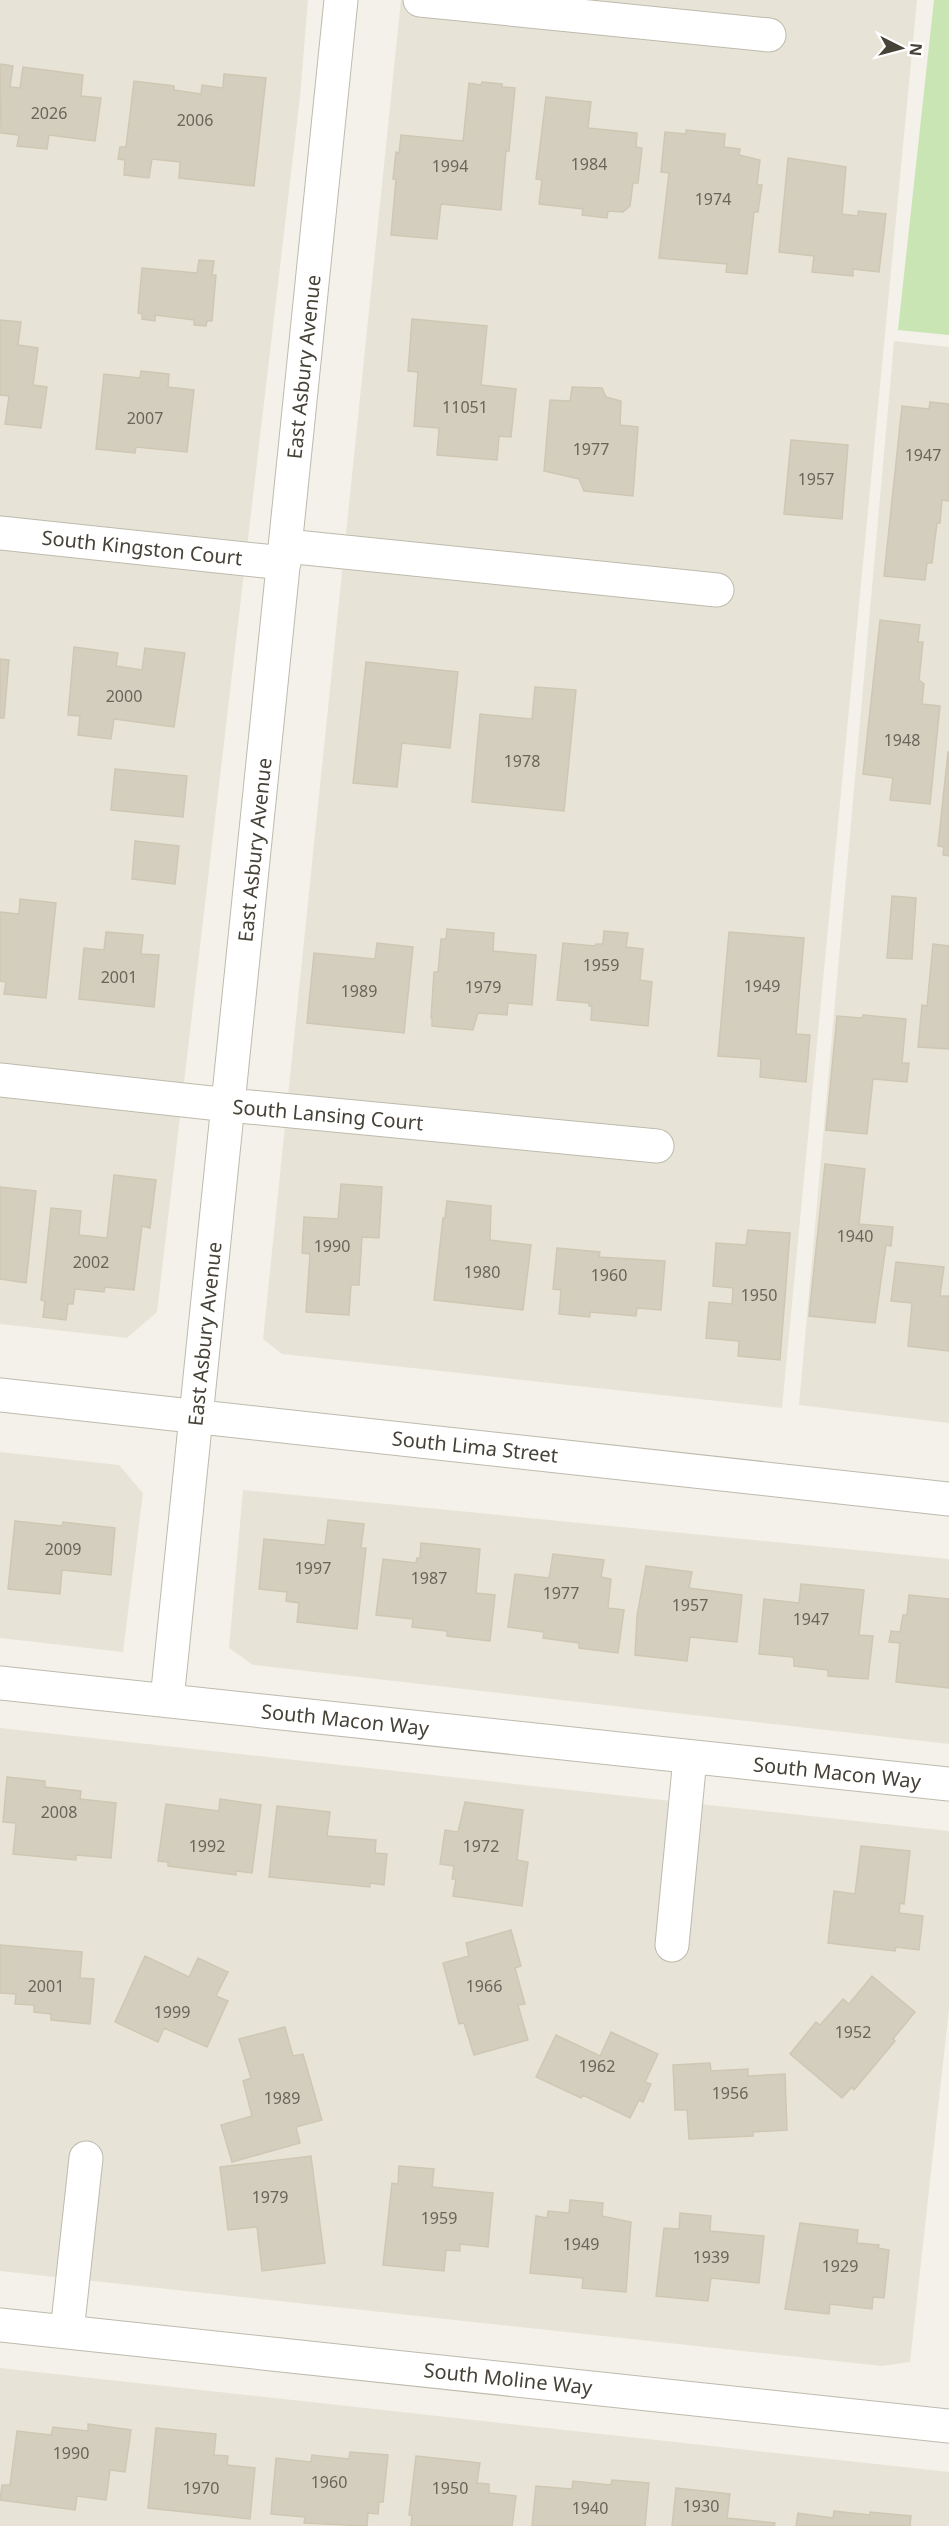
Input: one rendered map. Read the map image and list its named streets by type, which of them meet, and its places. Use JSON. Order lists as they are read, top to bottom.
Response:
{
  "streets": {
    "street": [
      "East Asbury Avenue",
      "South Kingston Court",
      "South Lansing Court",
      "South Lima Street",
      "South Macon Way",
      "South Moline Way"
    ]
  },
  "crossings": [
    ["East Asbury Avenue", "South Kingston Court"],
    ["East Asbury Avenue", "South Lansing Court"],
    ["East Asbury Avenue", "South Lima Street"],
    ["East Asbury Avenue", "South Macon Way"]
  ],
  "house_numbers": [
    "2026",
    "2006",
    "1984",
    "1994",
    "1974",
    "11051",
    "2007",
    "1977",
    "1947",
    "1957",
    "2000",
    "1948",
    "1978",
    "1959",
    "2001",
    "1949",
    "1979",
    "1989",
    "1940",
    "1990",
    "2002",
    "1980",
    "1960",
    "1950",
    "2009",
    "1997",
    "1987",
    "1977",
    "1957",
    "1947",
    "2008",
    "1992",
    "1972",
    "2001",
    "1966",
    "1999",
    "1952",
    "1962",
    "1956",
    "1989",
    "1979",
    "1959",
    "1949",
    "1939",
    "1929",
    "1990",
    "1960",
    "1970",
    "1950",
    "1930",
    "1940"
  ],
  "north": "right"
}
